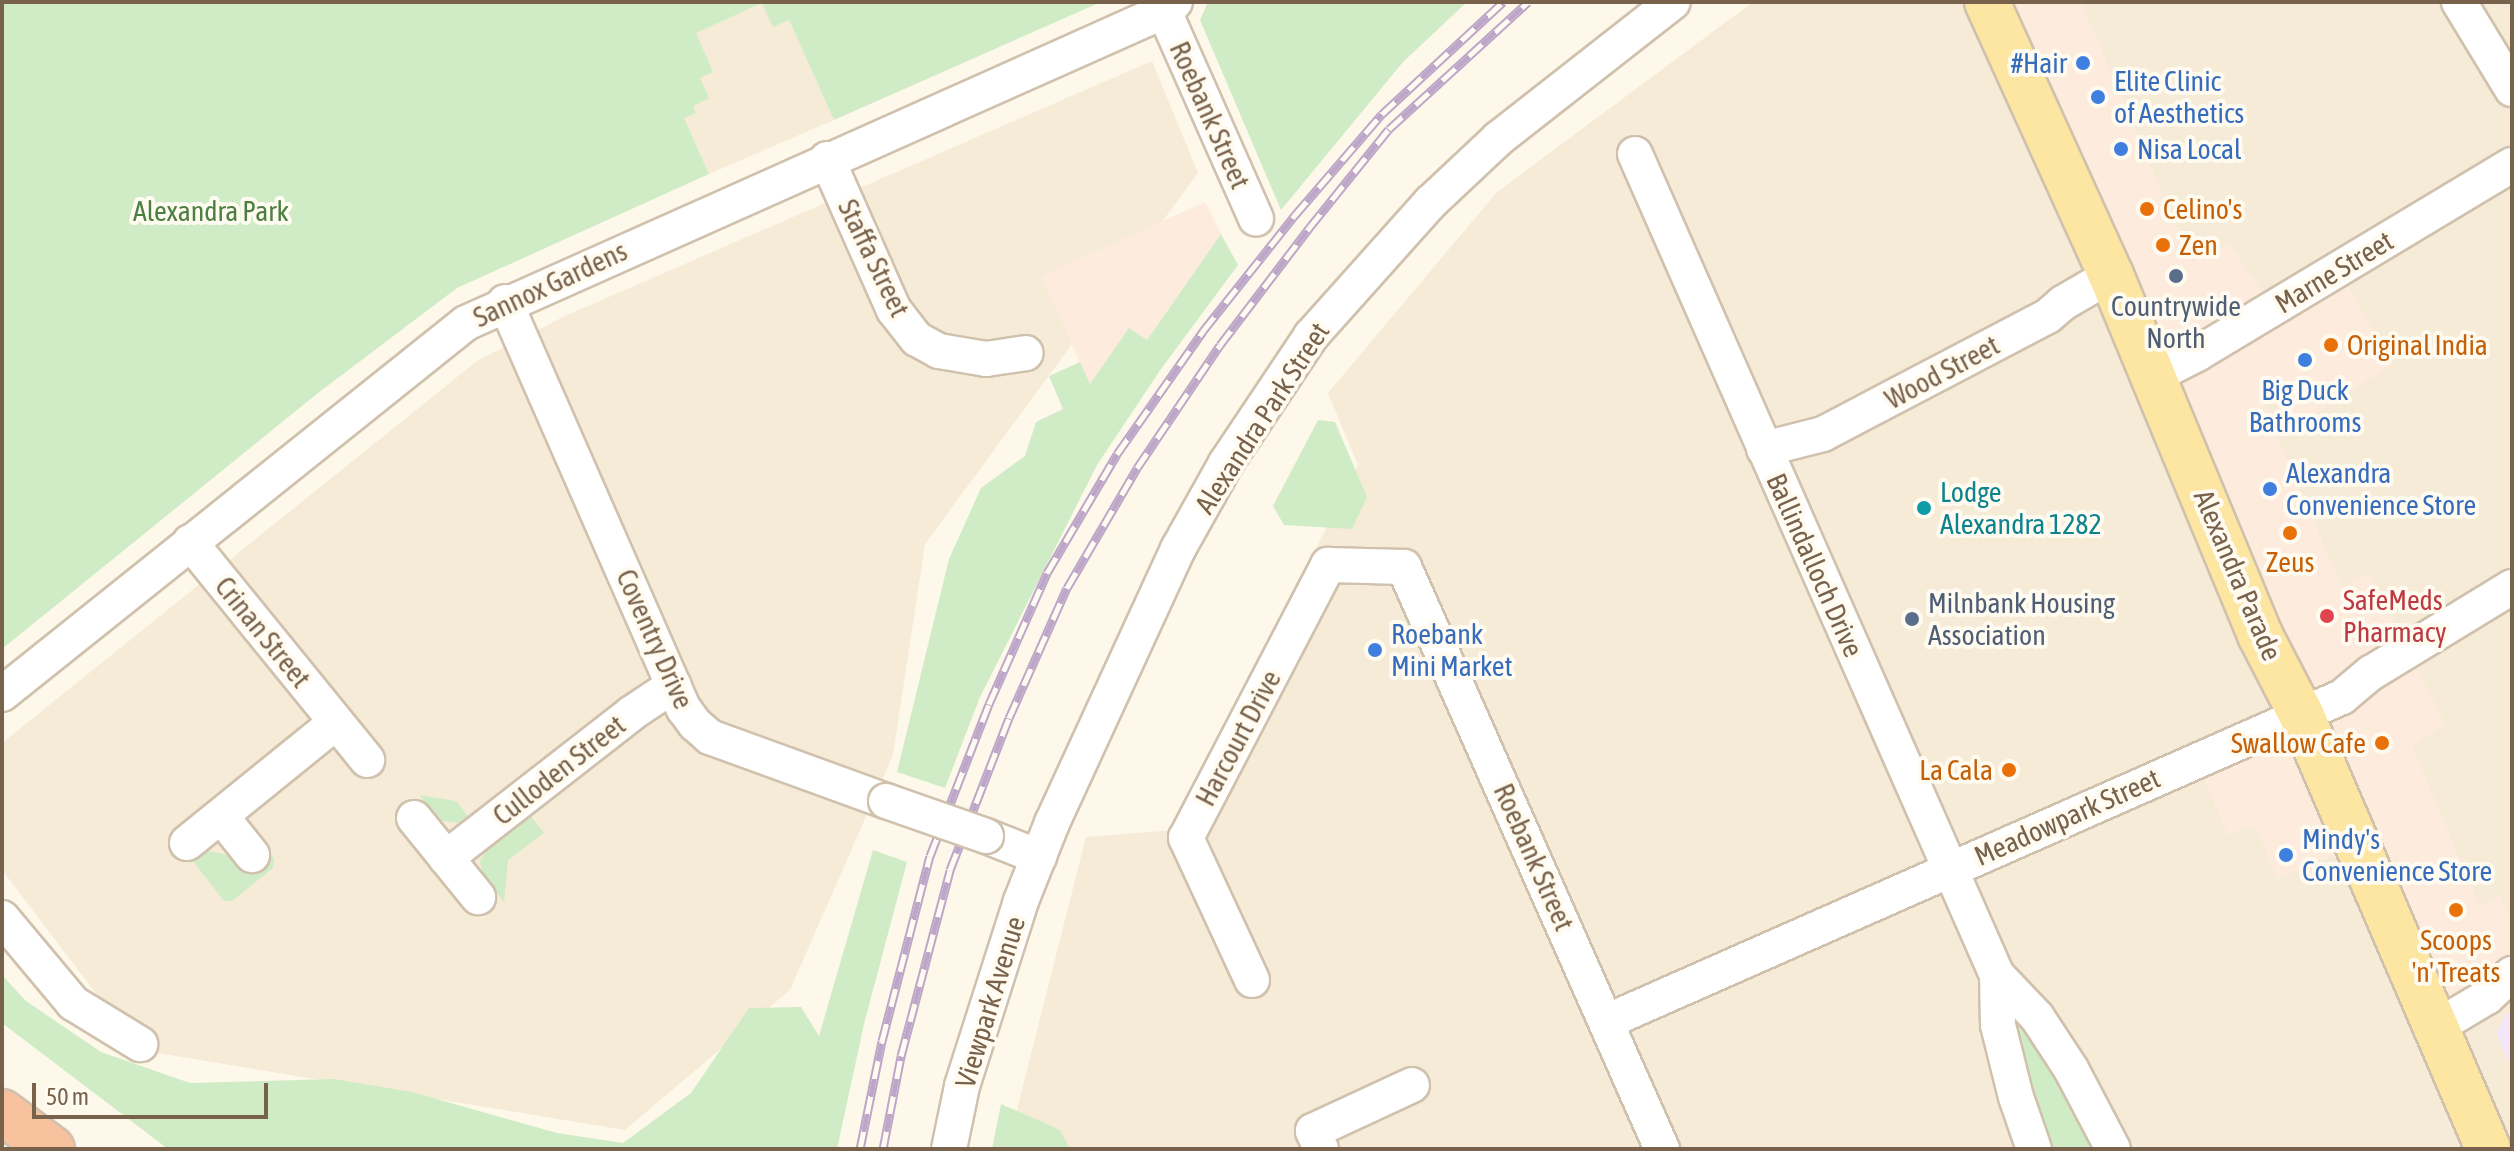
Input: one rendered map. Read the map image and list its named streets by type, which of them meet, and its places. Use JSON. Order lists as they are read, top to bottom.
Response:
{
  "streets": {
    "main road": ["Alexandra Parade"],
    "street": [
      "Roebank Street",
      "Staffa Street",
      "Marne Street",
      "Sannox Gardens",
      "Wood Street",
      "Alexandra Park Street",
      "Ballindalloch Drive",
      "Crinan Street",
      "Coventry Drive",
      "Harcourt Drive",
      "Culloden Street",
      "Meadowpark Street",
      "Viewpark Avenue"
    ]
  },
  "crossings": [
    ["Roebank Street", "Sannox Gardens"],
    ["Roebank Street", "Harcourt Drive"],
    ["Roebank Street", "Meadowpark Street"],
    ["Staffa Street", "Sannox Gardens"],
    ["Marne Street", "Alexandra Parade"],
    ["Sannox Gardens", "Crinan Street"],
    ["Sannox Gardens", "Coventry Drive"],
    ["Wood Street", "Ballindalloch Drive"],
    ["Wood Street", "Alexandra Parade"],
    ["Alexandra Park Street", "Coventry Drive"],
    ["Alexandra Park Street", "Viewpark Avenue"],
    ["Ballindalloch Drive", "Meadowpark Street"],
    ["Alexandra Parade", "Meadowpark Street"],
    ["Coventry Drive", "Culloden Street"],
    ["Coventry Drive", "Viewpark Avenue"]
  ],
  "parks": ["Alexandra Park"],
  "places": [
    "#Hair",
    "Elite Clinic of Aesthetics",
    "Nisa Local",
    "Celino's",
    "Zen",
    "Countrywide North",
    "Original India",
    "Big Duck Bathrooms",
    "Alexandra Convenience Store",
    "Lodge Alexandra 1282",
    "Zeus",
    "SafeMeds Pharmacy",
    "Milnbank Housing Association",
    "Roebank Mini Market",
    "Swallow Cafe",
    "La Cala",
    "Mindy's Convenience Store",
    "Scoops 'n' Treats"
  ],
  "scale_bar": "50 m"
}
